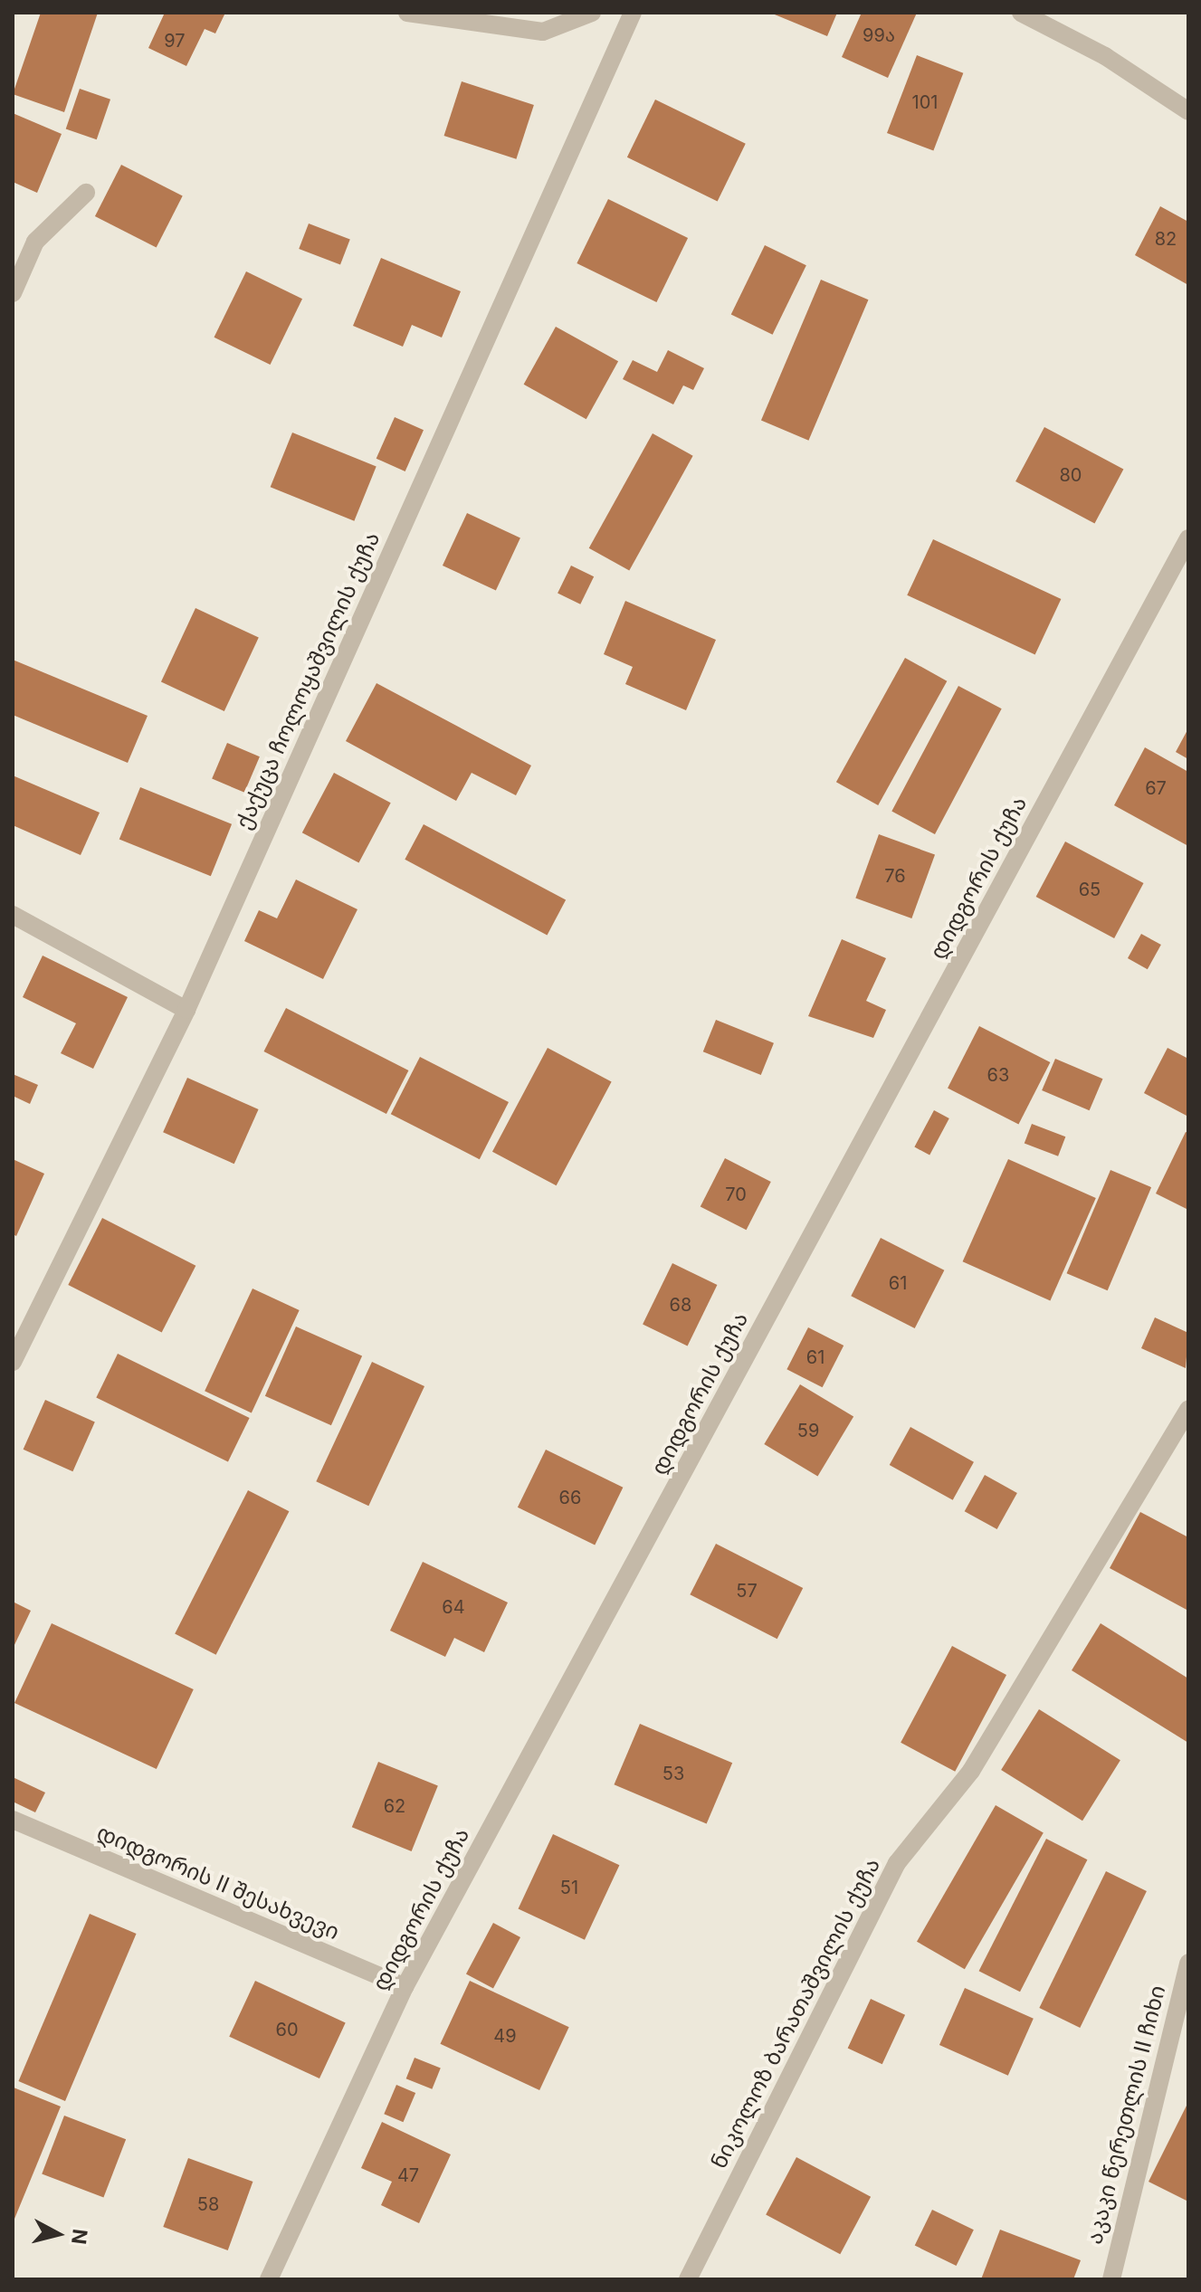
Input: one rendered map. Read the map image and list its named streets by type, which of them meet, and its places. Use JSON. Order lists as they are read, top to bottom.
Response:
{
  "streets": {
    "street": [
      "ქაქუცა ჩოლოყაშვილის ქუჩა",
      "დიდგორის ქუჩა",
      "დიდგორის II შესახვევი",
      "ნიკოლოზ ბარათაშვილის ქუჩა",
      "აკაკი წერეთლის II ჩიხი"
    ]
  },
  "crossings": [
    ["დიდგორის ქუჩა", "დიდგორის II შესახვევი"]
  ],
  "house_numbers": [
    "99ა",
    "97",
    "101",
    "82",
    "80",
    "67",
    "76",
    "65",
    "63",
    "70",
    "61",
    "68",
    "61",
    "59",
    "66",
    "57",
    "64",
    "53",
    "62",
    "51",
    "60",
    "49",
    "47",
    "58"
  ],
  "north": "right"
}
